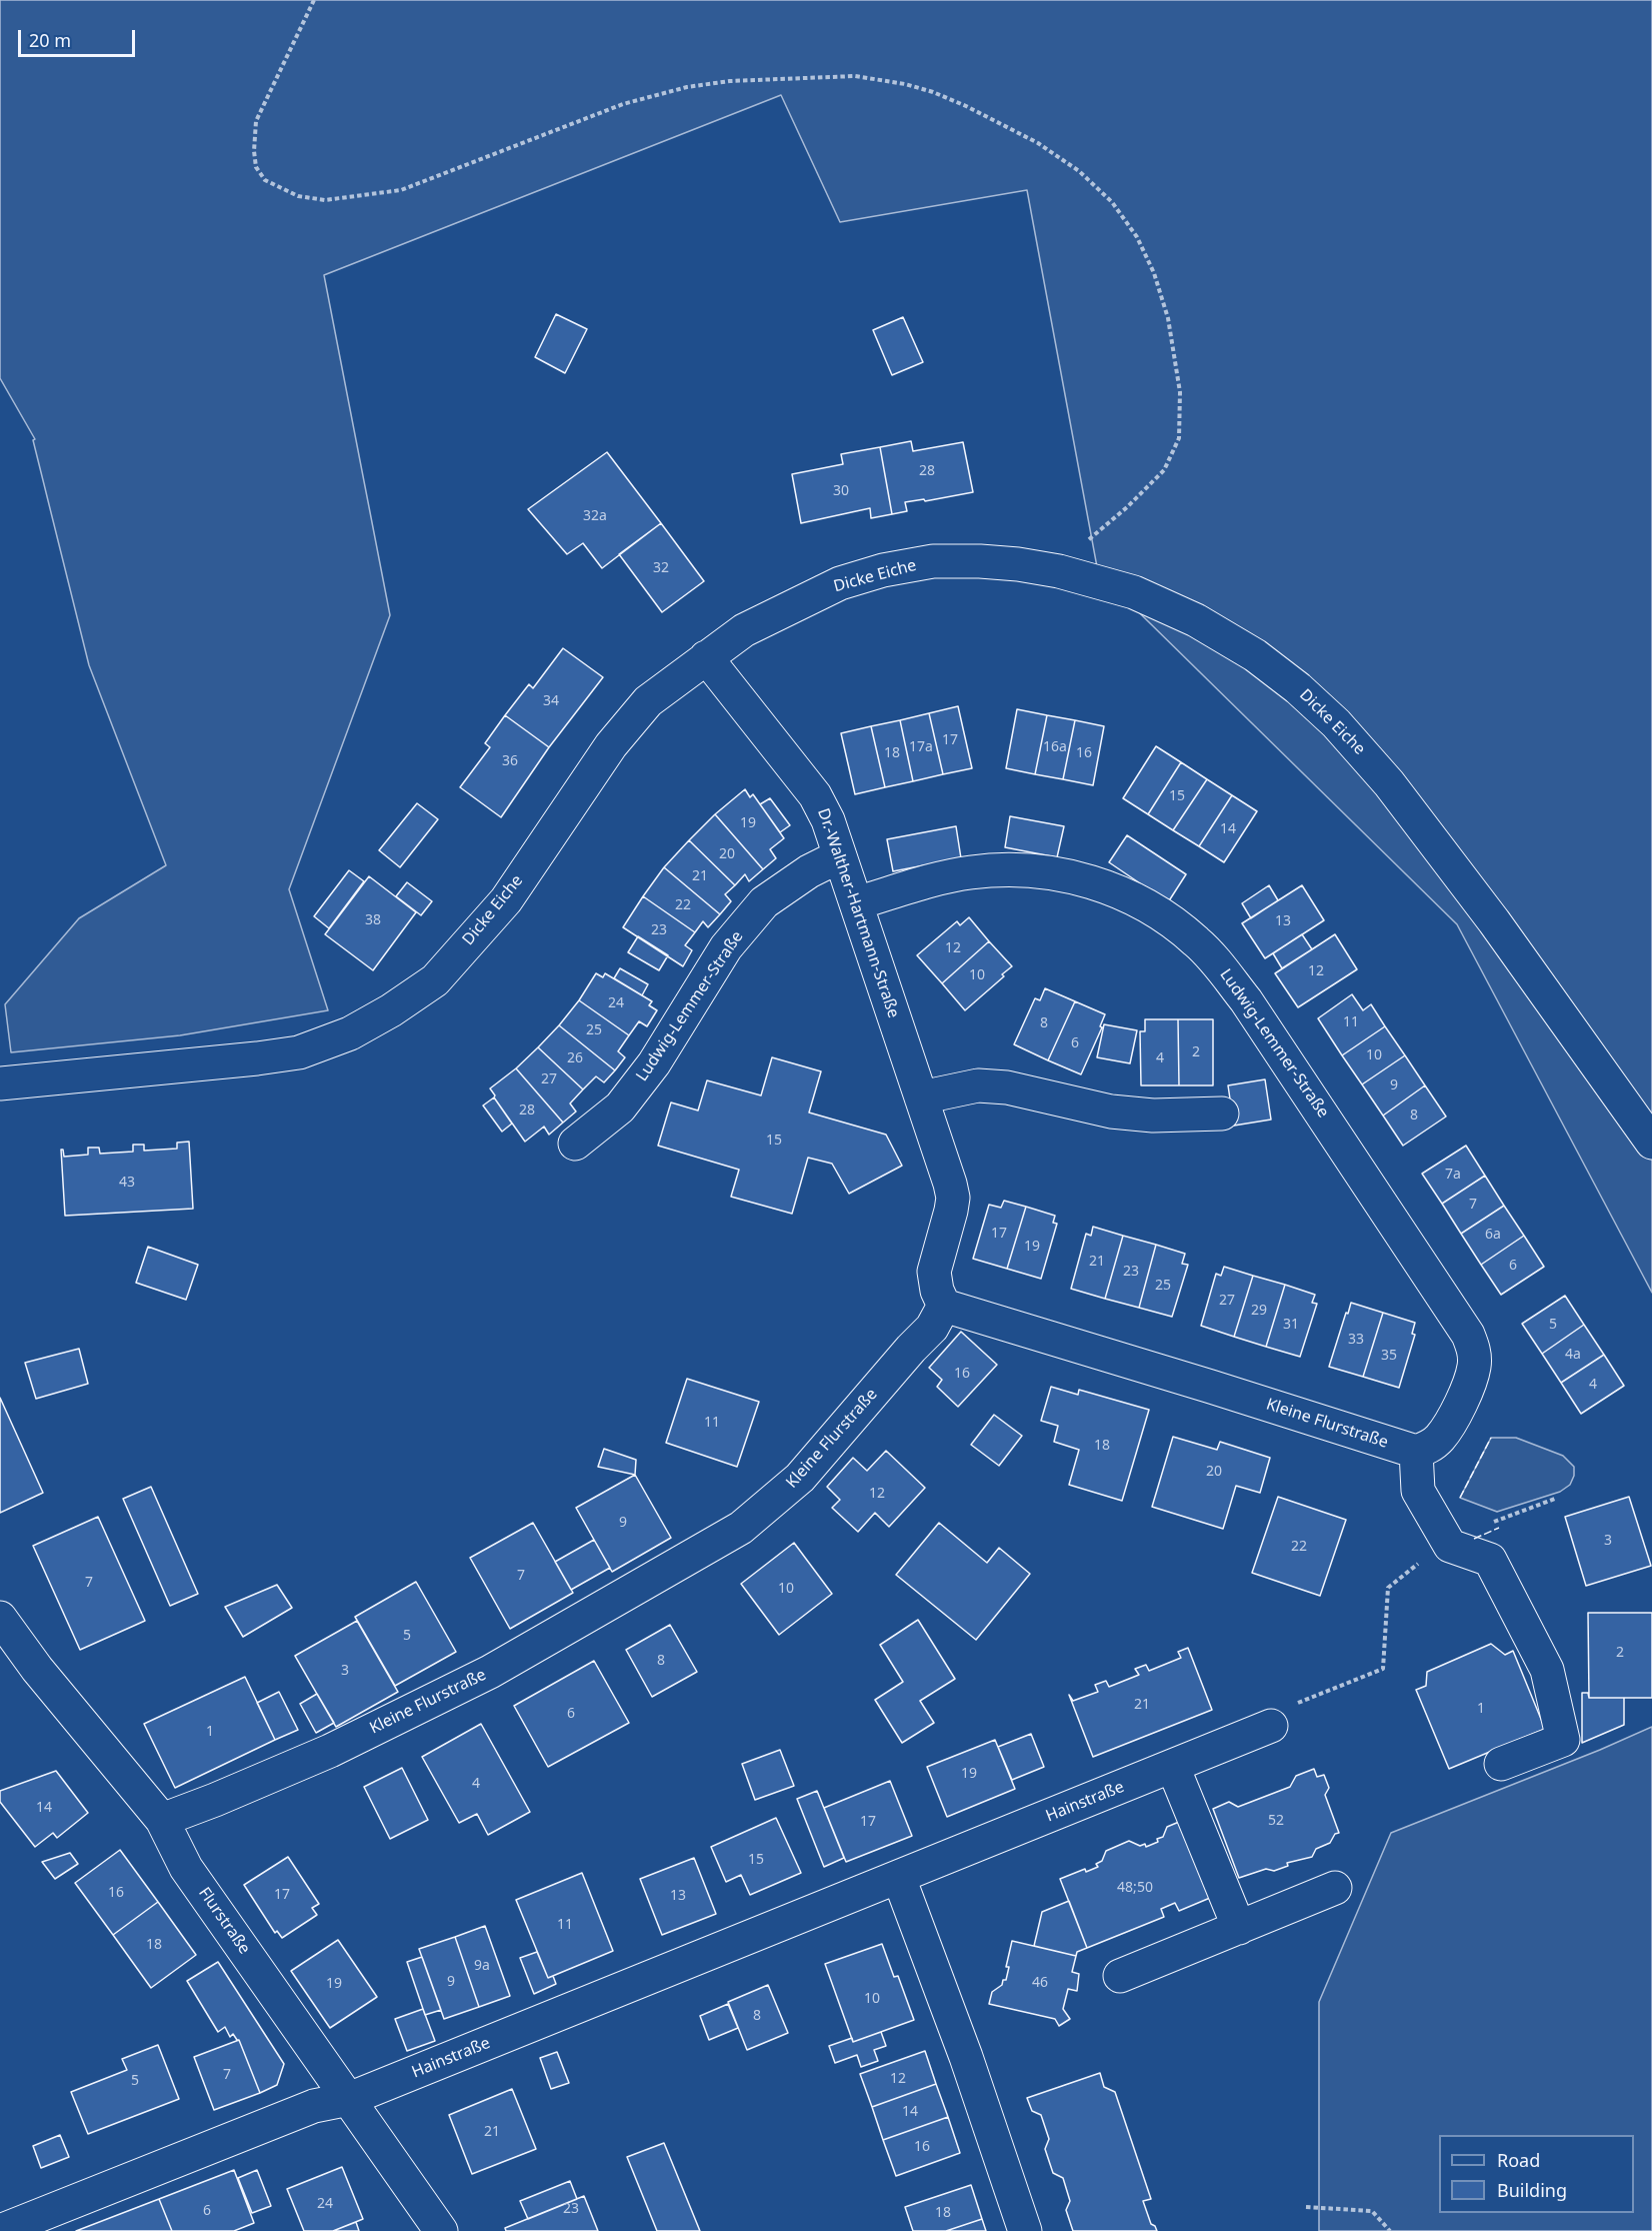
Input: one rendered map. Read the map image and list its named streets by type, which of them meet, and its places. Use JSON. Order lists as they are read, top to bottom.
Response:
{
  "streets": {
    "street": [
      "Dicke Eiche",
      "Dr.-Walther-Hartmann-Straße",
      "Ludwig-Lemmer-Straße",
      "Kleine Flurstraße",
      "Hainstraße",
      "Flurstraße"
    ]
  },
  "crossings": [
    ["Dicke Eiche", "Dr.-Walther-Hartmann-Straße"],
    ["Dr.-Walther-Hartmann-Straße", "Ludwig-Lemmer-Straße"],
    ["Dr.-Walther-Hartmann-Straße", "Kleine Flurstraße"],
    ["Ludwig-Lemmer-Straße", "Kleine Flurstraße"],
    ["Kleine Flurstraße", "Flurstraße"],
    ["Hainstraße", "Flurstraße"]
  ],
  "house_numbers": [
    "28",
    "30",
    "32a",
    "32",
    "34",
    "17",
    "17a",
    "16a",
    "18",
    "16",
    "36",
    "15",
    "19",
    "14",
    "20",
    "21",
    "22",
    "38",
    "13",
    "23",
    "12",
    "12",
    "10",
    "24",
    "11",
    "8",
    "25",
    "6",
    "2",
    "10",
    "26",
    "4",
    "27",
    "9",
    "28",
    "8",
    "15",
    "7a",
    "43",
    "7",
    "17",
    "6a",
    "19",
    "21",
    "6",
    "23",
    "25",
    "27",
    "29",
    "31",
    "5",
    "33",
    "4a",
    "35",
    "16",
    "4",
    "11",
    "18",
    "20",
    "12",
    "9",
    "3",
    "22",
    "7",
    "7",
    "10",
    "5",
    "2",
    "8",
    "3",
    "21",
    "1",
    "6",
    "1",
    "19",
    "4",
    "14",
    "52",
    "17",
    "15",
    "48;50",
    "16",
    "17",
    "13",
    "11",
    "18",
    "9a",
    "9",
    "46",
    "19",
    "10",
    "8",
    "7",
    "12",
    "5",
    "14",
    "21",
    "16",
    "24",
    "23",
    "6",
    "18"
  ],
  "legend": ["Road", "Building"],
  "scale_bar": "20 m"
}
